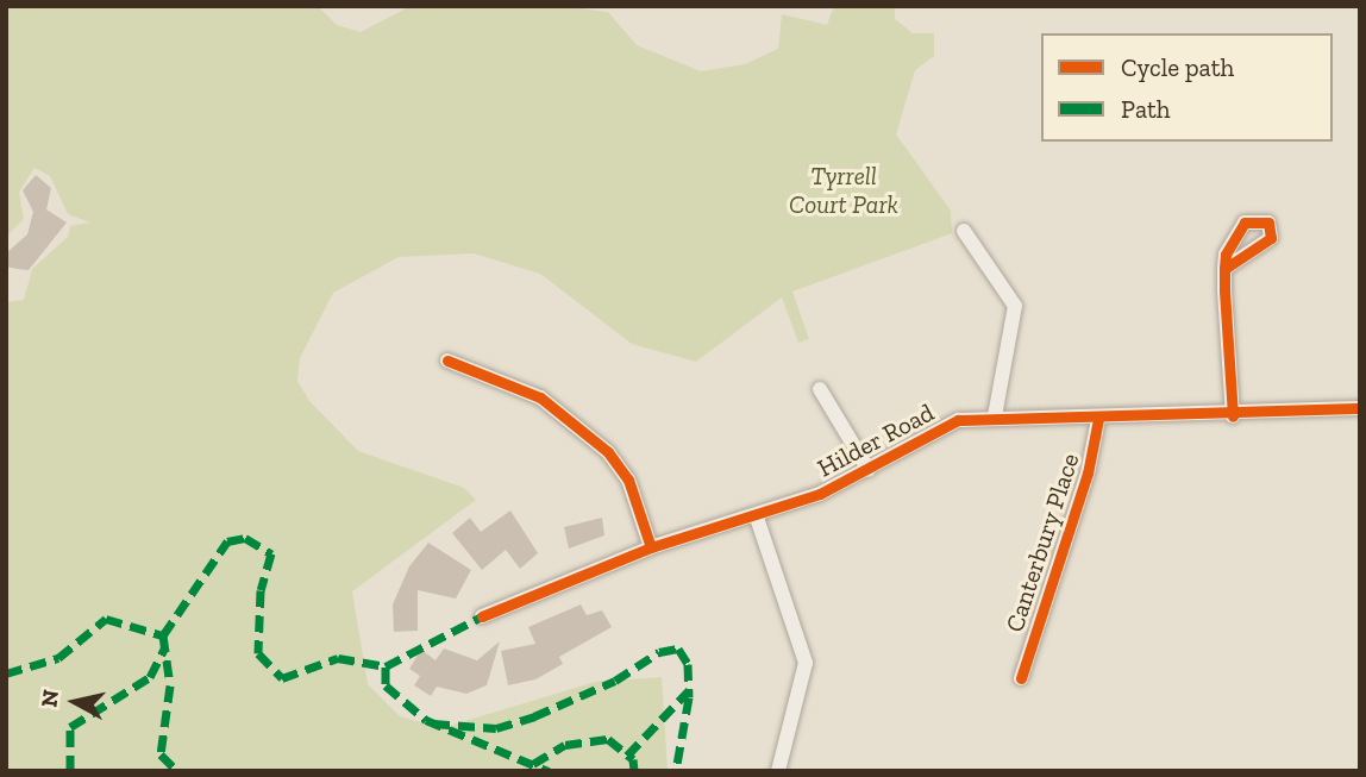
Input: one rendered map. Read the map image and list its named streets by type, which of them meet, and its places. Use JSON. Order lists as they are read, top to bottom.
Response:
{
  "streets": {
    "street": ["Hilder Road", "Canterbury Place"]
  },
  "crossings": [
    ["Hilder Road", "Canterbury Place"]
  ],
  "parks": ["Tyrrell Court Park"],
  "legend": ["Cycle path", "Path"],
  "north": "left"
}
